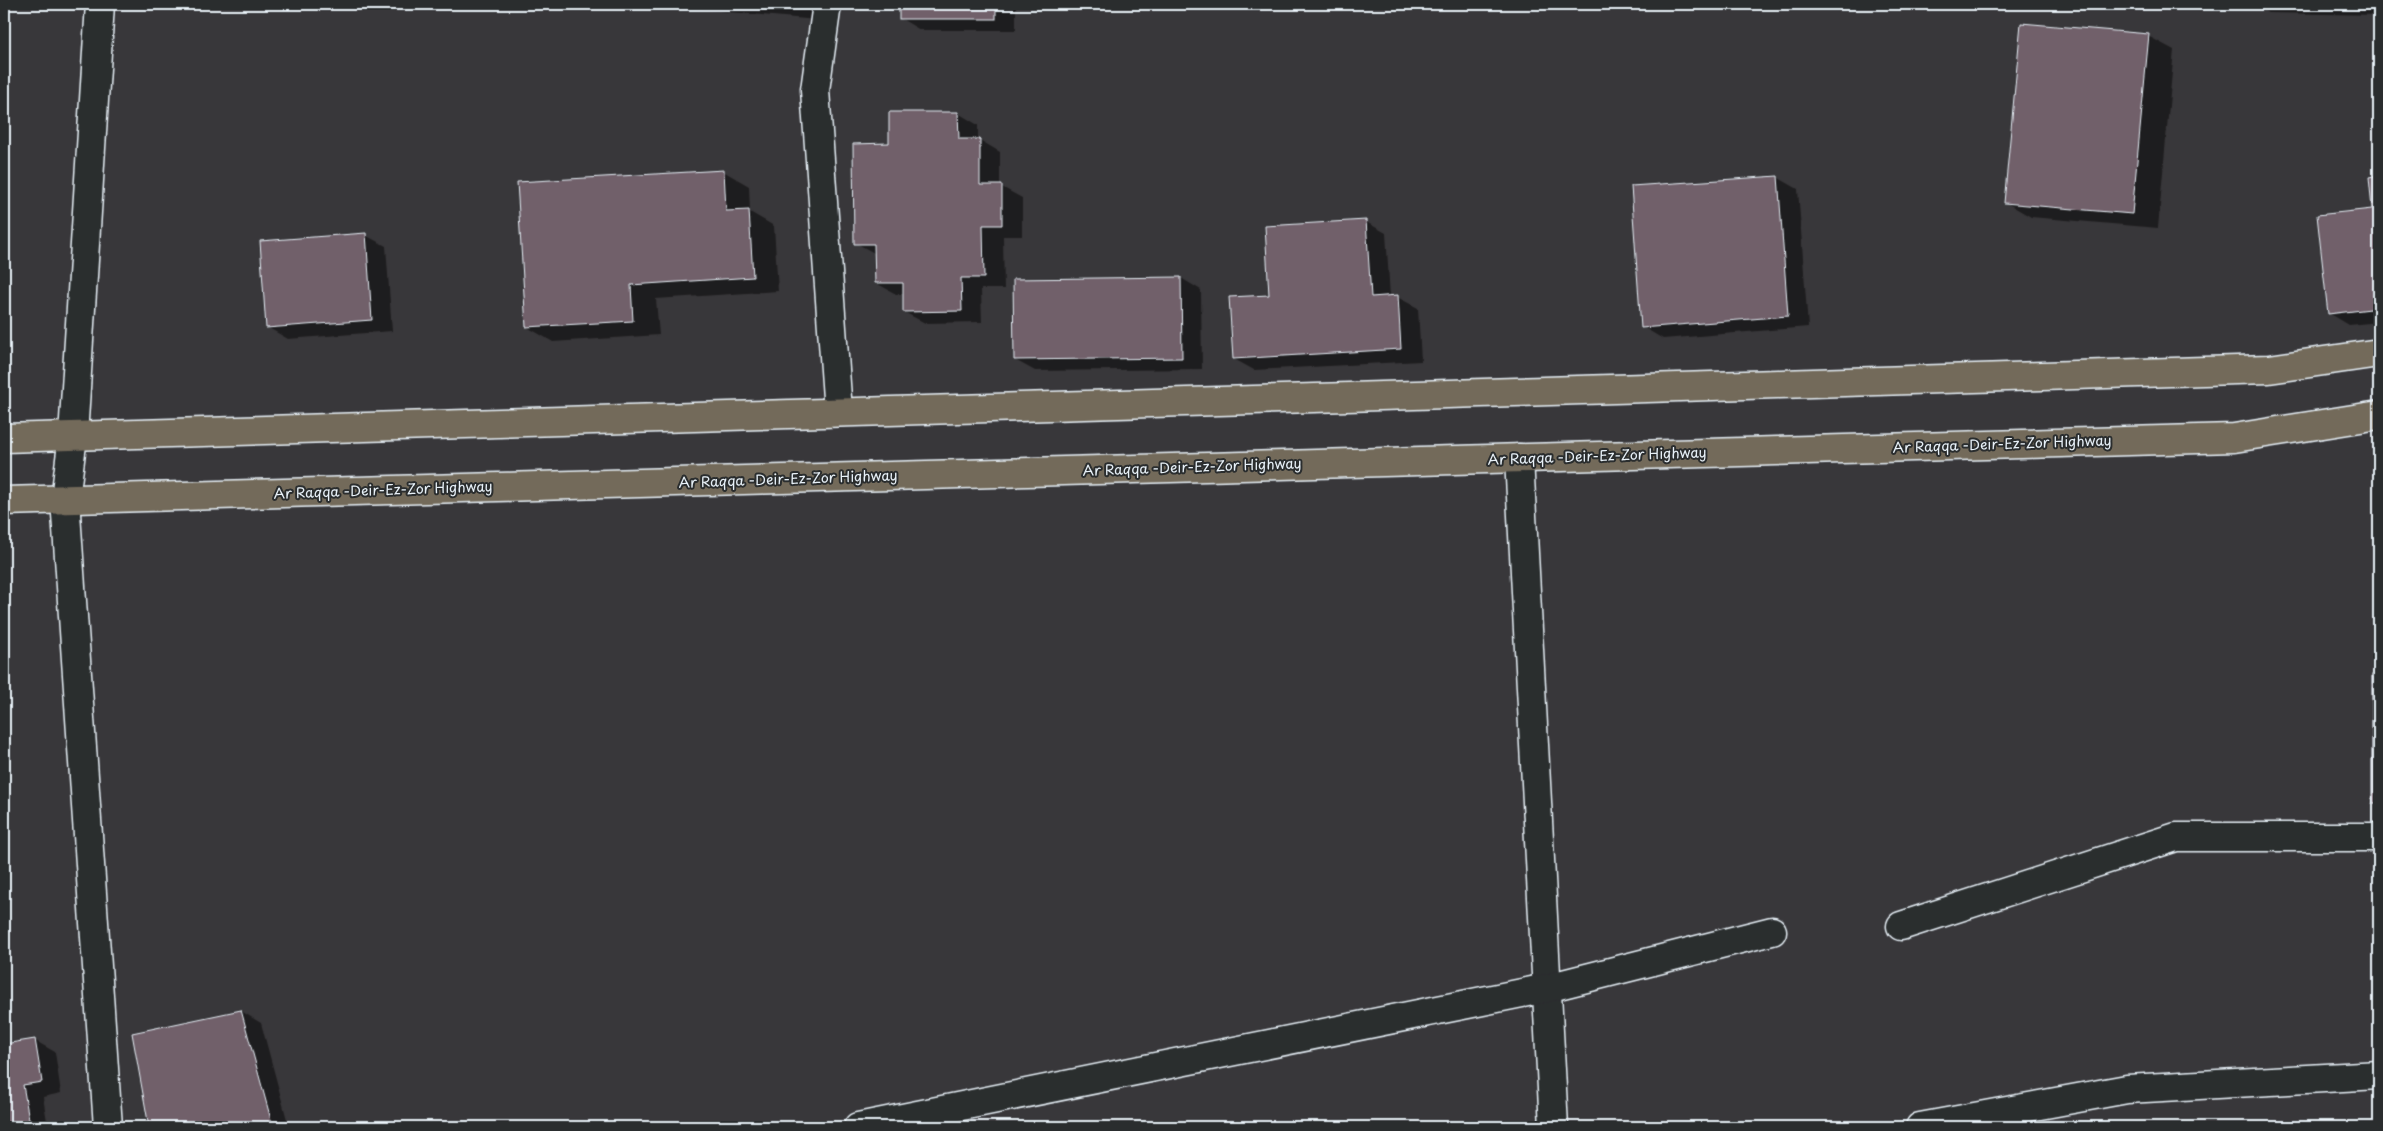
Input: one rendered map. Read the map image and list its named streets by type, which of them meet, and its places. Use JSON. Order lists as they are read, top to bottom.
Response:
{
  "streets": {
    "main road": ["Ar Raqqa -Deir-Ez-Zor Highway"]
  }
}
